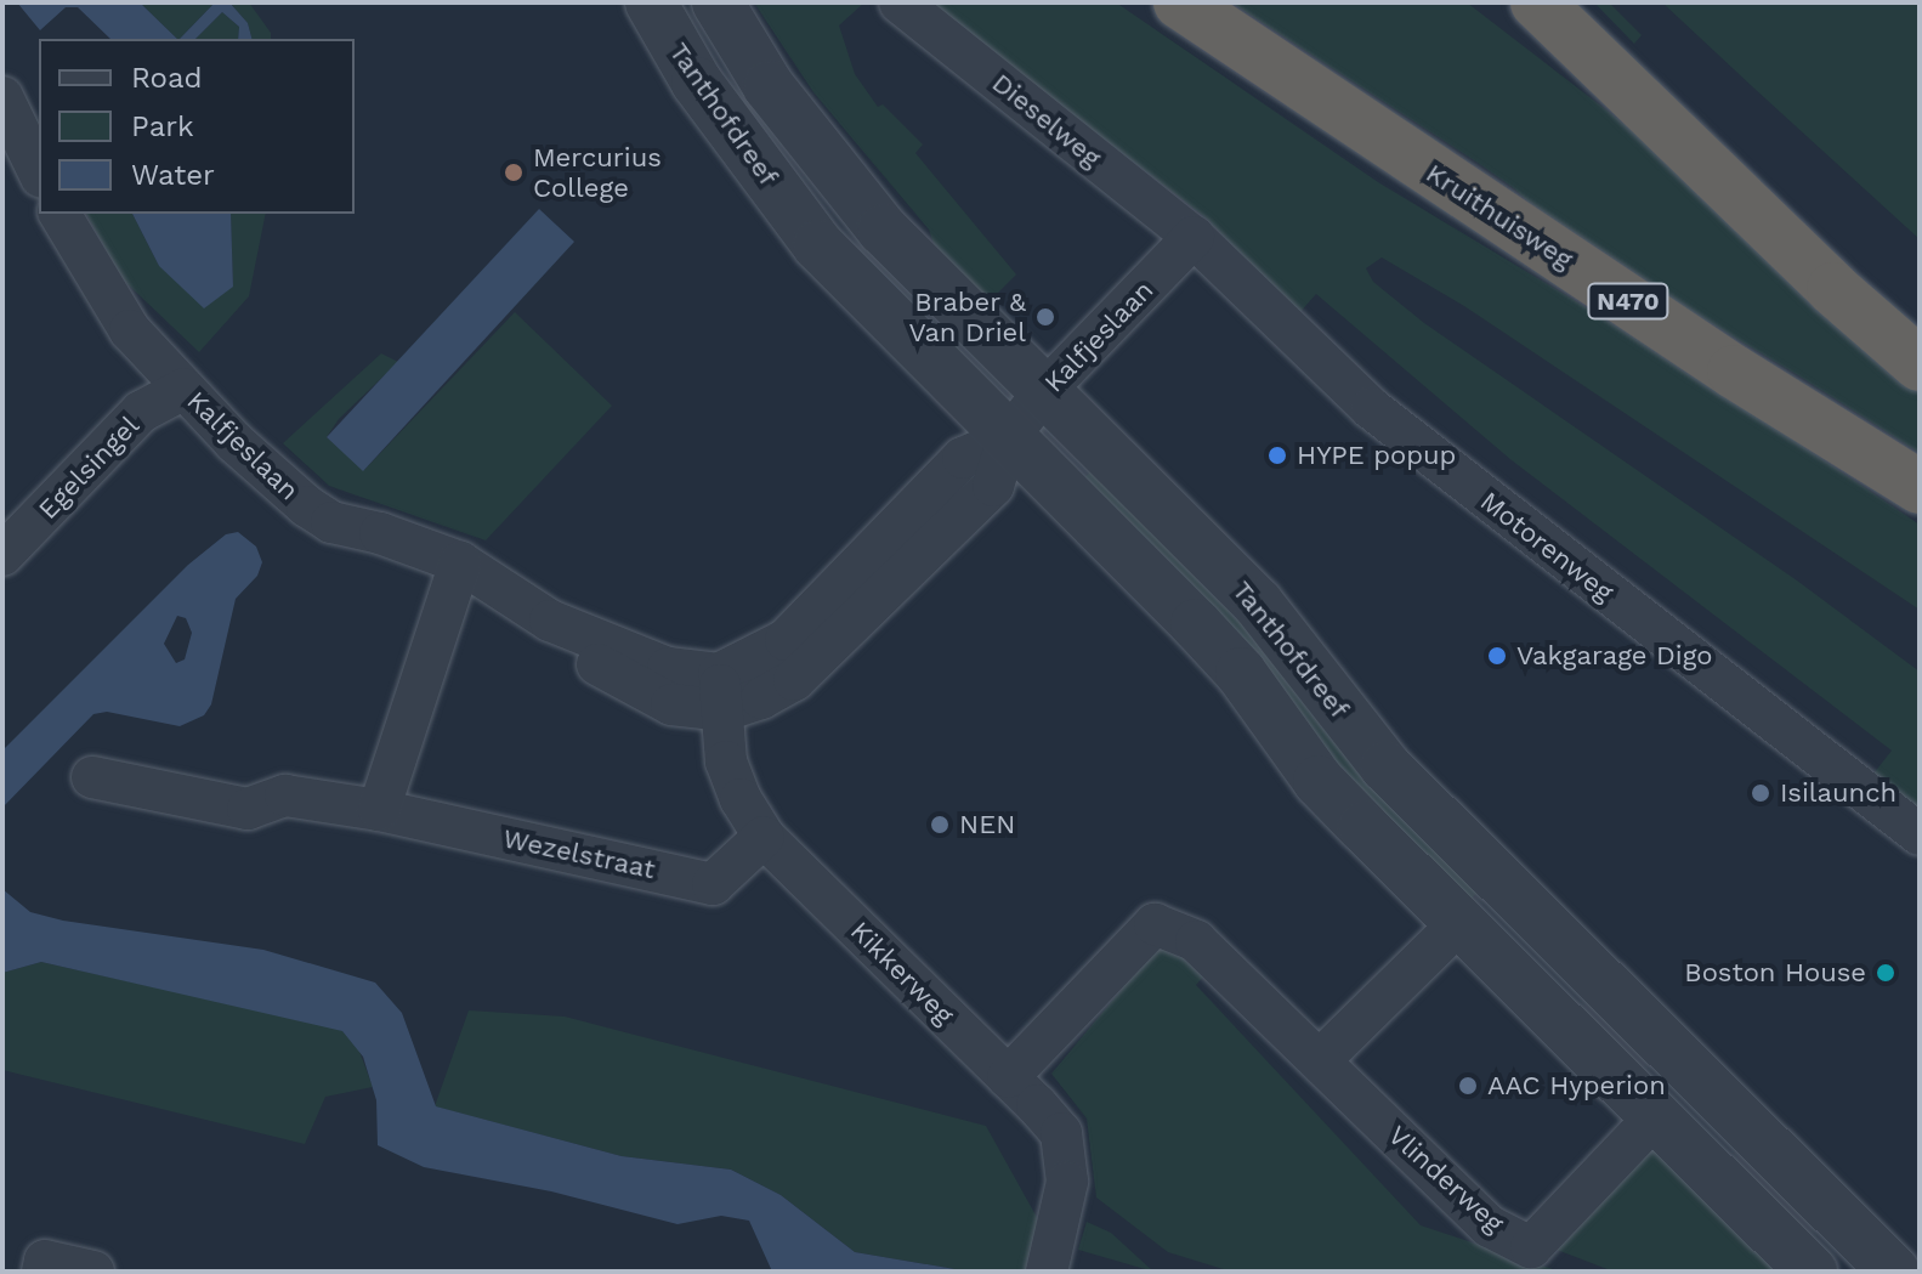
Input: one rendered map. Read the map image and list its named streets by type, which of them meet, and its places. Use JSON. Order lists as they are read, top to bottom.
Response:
{
  "streets": {
    "highway": ["Kruithuisweg", "N470"],
    "street": [
      "Tanthofdreef",
      "Dieselweg",
      "Kalfjeslaan",
      "Egelsingel",
      "Motorenweg",
      "Wezelstraat",
      "Kikkerweg",
      "Vlinderweg"
    ]
  },
  "crossings": [
    ["Tanthofdreef", "Kalfjeslaan"],
    ["Tanthofdreef", "Vlinderweg"],
    ["Dieselweg", "Kalfjeslaan"],
    ["Dieselweg", "Motorenweg"],
    ["Kalfjeslaan", "Egelsingel"],
    ["Kalfjeslaan", "Motorenweg"],
    ["Kalfjeslaan", "Kikkerweg"],
    ["Wezelstraat", "Kikkerweg"],
    ["Kikkerweg", "Vlinderweg"]
  ],
  "places": [
    "Mercurius College",
    "Braber & Van Driel",
    "HYPE popup",
    "Vakgarage Digo",
    "Isilaunch",
    "NEN",
    "Boston House",
    "AAC Hyperion"
  ],
  "legend": ["Road", "Park", "Water"]
}
